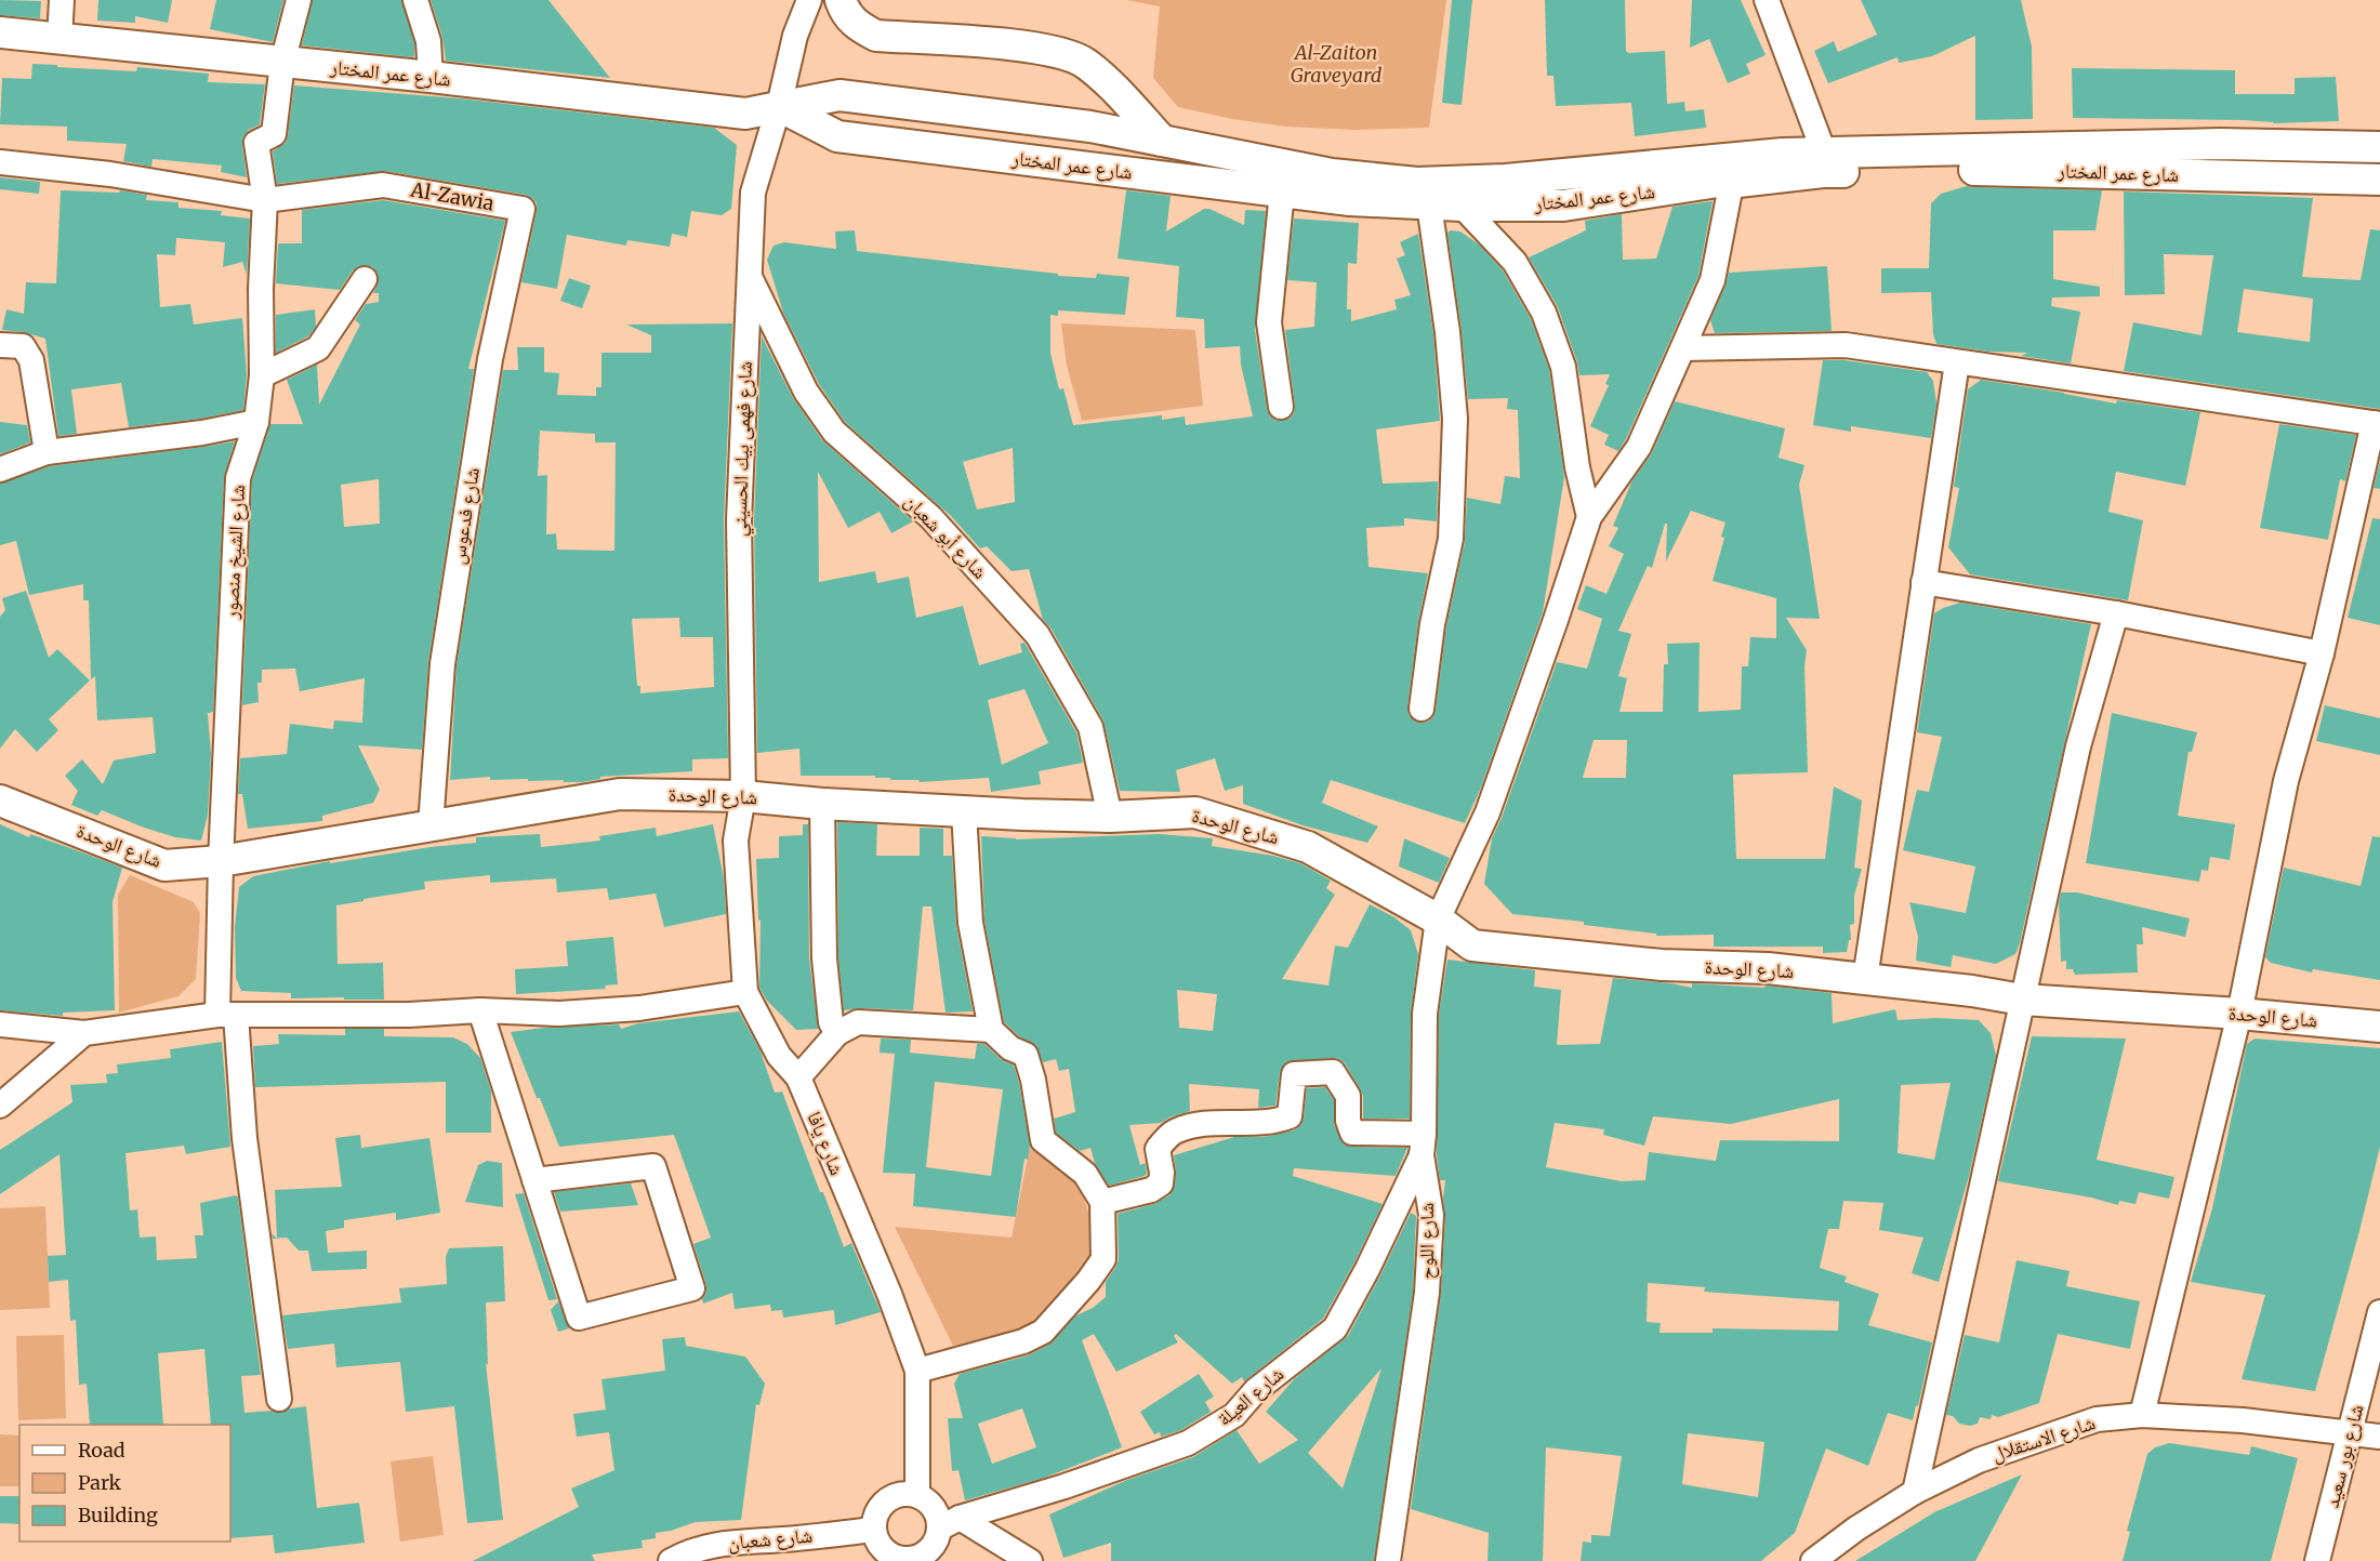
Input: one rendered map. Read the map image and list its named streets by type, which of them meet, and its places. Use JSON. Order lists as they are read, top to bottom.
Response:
{
  "streets": {
    "main road": ["شارع عمر المختار", "شارع الوحدة"],
    "street": [
      "Al-Zawia",
      "شارع فهمى بيك الحسيني",
      "شارع فدعوس",
      "شارع أبو شعبان",
      "شارع الشيخ منصور",
      "شارع يافا",
      "شارع اللوح",
      "شارع العيلة",
      "شارع الاستقلال",
      "شارع بور سعيد",
      "شارع شعبان"
    ]
  },
  "crossings": [
    ["شارع عمر المختار", "شارع فهمى بيك الحسيني"],
    ["شارع عمر المختار", "شارع الشيخ منصور"],
    ["Al-Zawia", "شارع فدعوس"],
    ["Al-Zawia", "شارع الشيخ منصور"],
    ["شارع فهمى بيك الحسيني", "شارع أبو شعبان"],
    ["شارع فهمى بيك الحسيني", "شارع الوحدة"],
    ["شارع فهمى بيك الحسيني", "شارع يافا"],
    ["شارع فدعوس", "شارع الوحدة"],
    ["شارع أبو شعبان", "شارع الوحدة"],
    ["شارع الشيخ منصور", "شارع الوحدة"],
    ["شارع الوحدة", "شارع يافا"],
    ["شارع الوحدة", "شارع اللوح"],
    ["شارع يافا", "شارع العيلة"],
    ["شارع يافا", "شارع شعبان"],
    ["شارع اللوح", "شارع العيلة"],
    ["شارع العيلة", "شارع شعبان"],
    ["شارع الاستقلال", "شارع بور سعيد"]
  ],
  "parks": ["Al-Zaiton Graveyard"],
  "legend": ["Road", "Park", "Building"]
}
